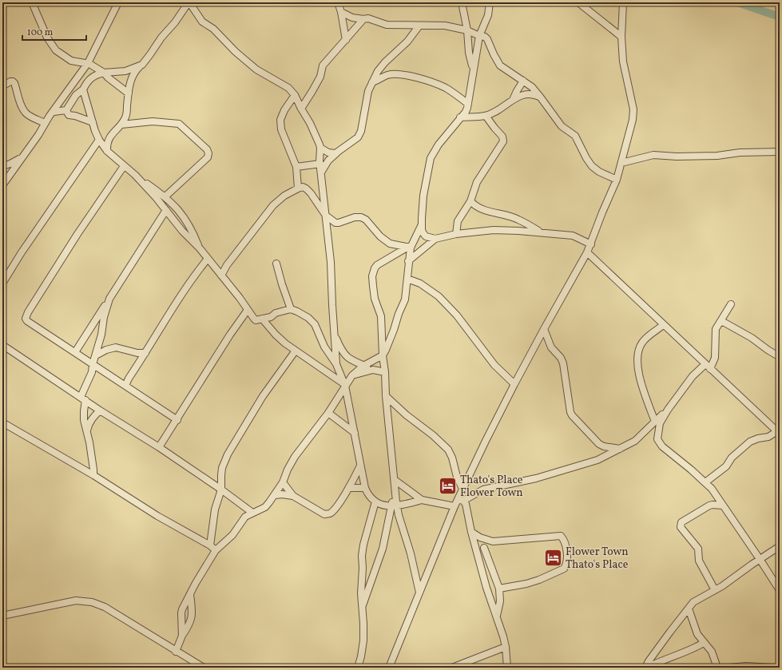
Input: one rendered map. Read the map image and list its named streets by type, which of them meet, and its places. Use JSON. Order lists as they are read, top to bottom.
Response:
{
  "places": {
    "hotel": ["Thato's Place Flower Town", "Flower Town Thato's Place"]
  },
  "scale_bar": "100 m"
}
